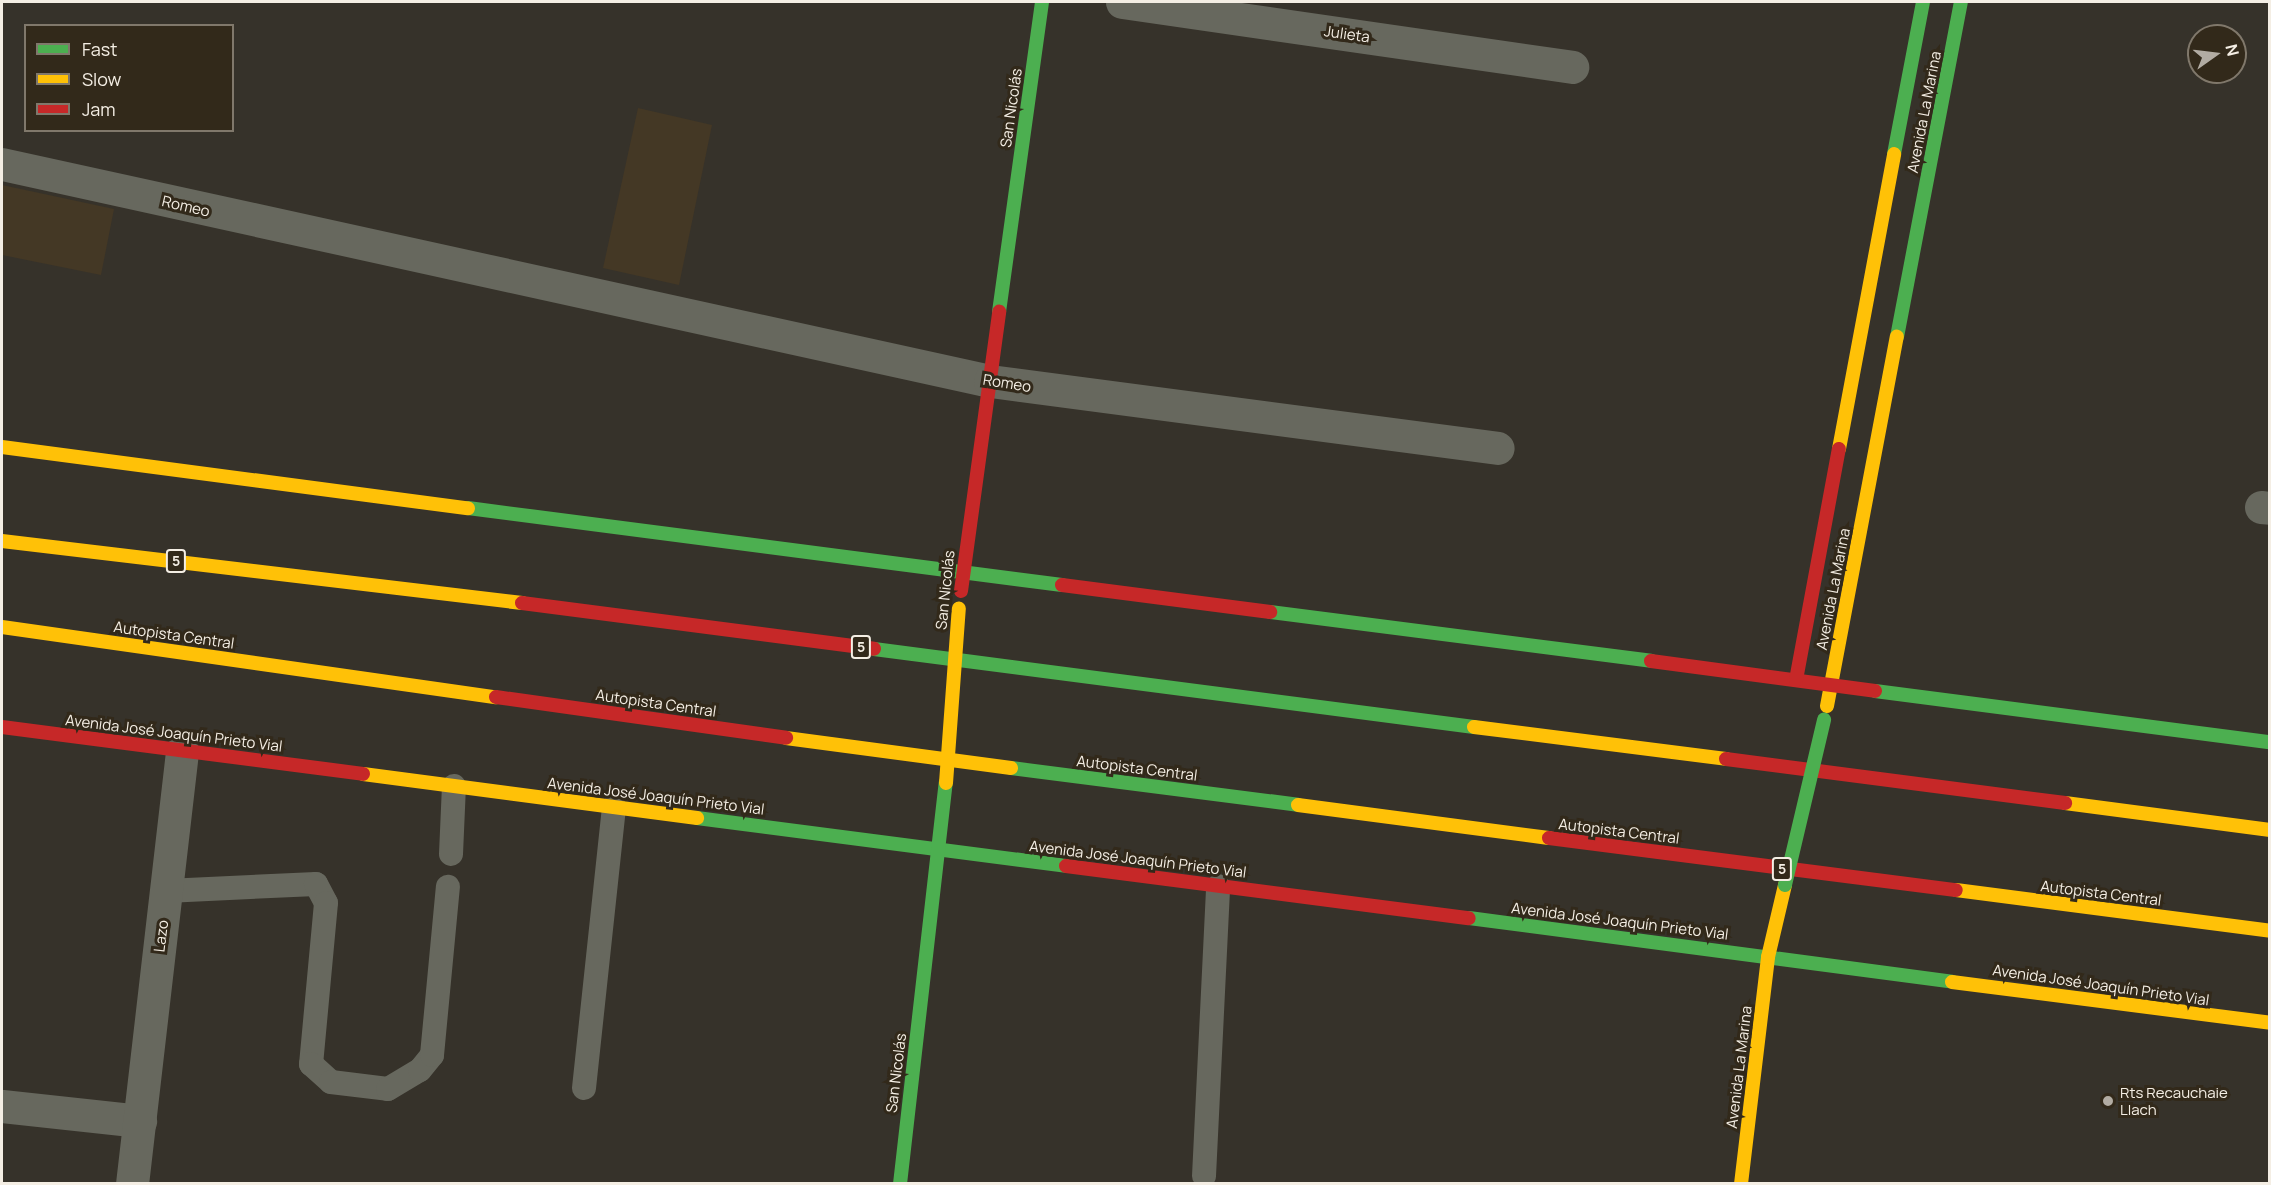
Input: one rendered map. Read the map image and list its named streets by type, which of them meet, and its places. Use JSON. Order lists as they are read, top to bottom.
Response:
{
  "streets": {
    "main road": [
      "San Nicolás",
      "Avenida La Marina",
      "5",
      "Autopista Central",
      "Avenida José Joaquín Prieto Vial"
    ],
    "street": ["Julieta", "Romeo", "Lazo"]
  },
  "crossings": [
    ["San Nicolás", "Romeo"],
    ["San Nicolás", "Avenida José Joaquín Prieto Vial"],
    ["Avenida La Marina", "Avenida José Joaquín Prieto Vial"],
    ["Avenida José Joaquín Prieto Vial", "Lazo"]
  ],
  "places": ["Rts Recauchaie Llach"],
  "legend": ["Fast", "Slow", "Jam"],
  "north": "right"
}
